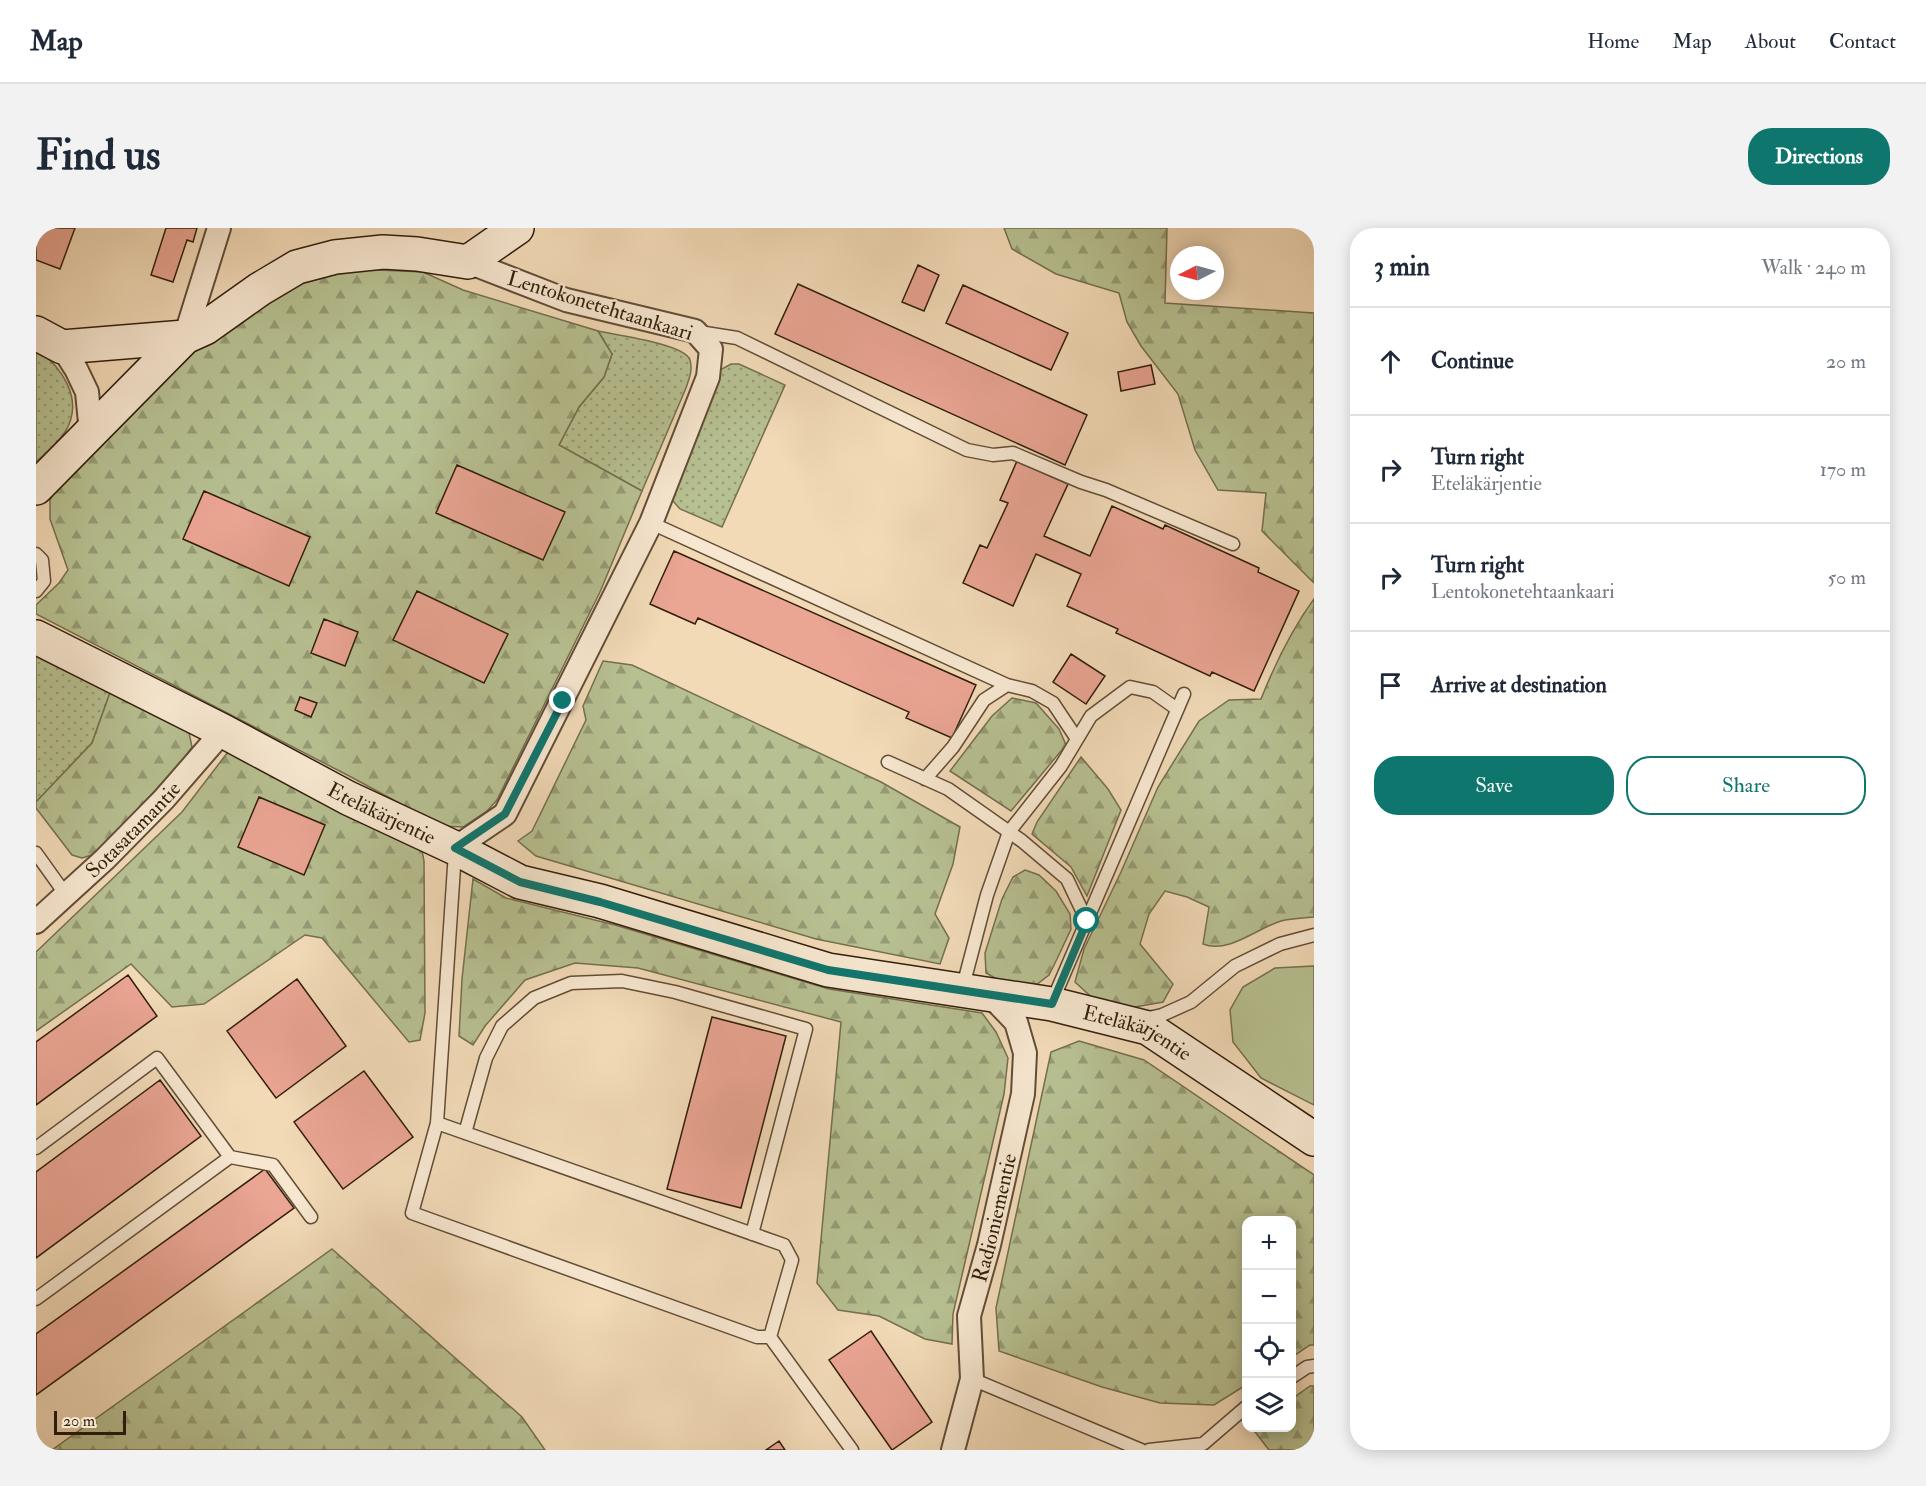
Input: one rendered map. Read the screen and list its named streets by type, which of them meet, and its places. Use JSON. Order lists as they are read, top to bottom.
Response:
{
  "streets": {
    "street": [
      "Lentokonetehtaankaari",
      "Eteläkärjentie",
      "Sotasatamantie",
      "Radioniementie"
    ]
  },
  "crossings": [
    ["Lentokonetehtaankaari", "Eteläkärjentie"],
    ["Eteläkärjentie", "Sotasatamantie"],
    ["Eteläkärjentie", "Radioniementie"]
  ],
  "scale_bar": "20 m",
  "north": "left",
  "page": {
    "header": "Map",
    "nav": [
      "Home",
      "Map",
      "About",
      "Contact"
    ],
    "buttons": [
      "Directions",
      ["Save", "Share"]
    ],
    "title": "Find us",
    "heading": ["3 min", "Walk · 240 m"],
    "list": [
      ["Continue", "20 m"],
      ["Turn right", "Eteläkärjentie", "170 m"],
      ["Turn right", "Lentokonetehtaankaari", "50 m"],
      "Arrive at destination"
    ],
    "map_buttons": ["+", "−"],
    "scale": "20 m"
  }
}
